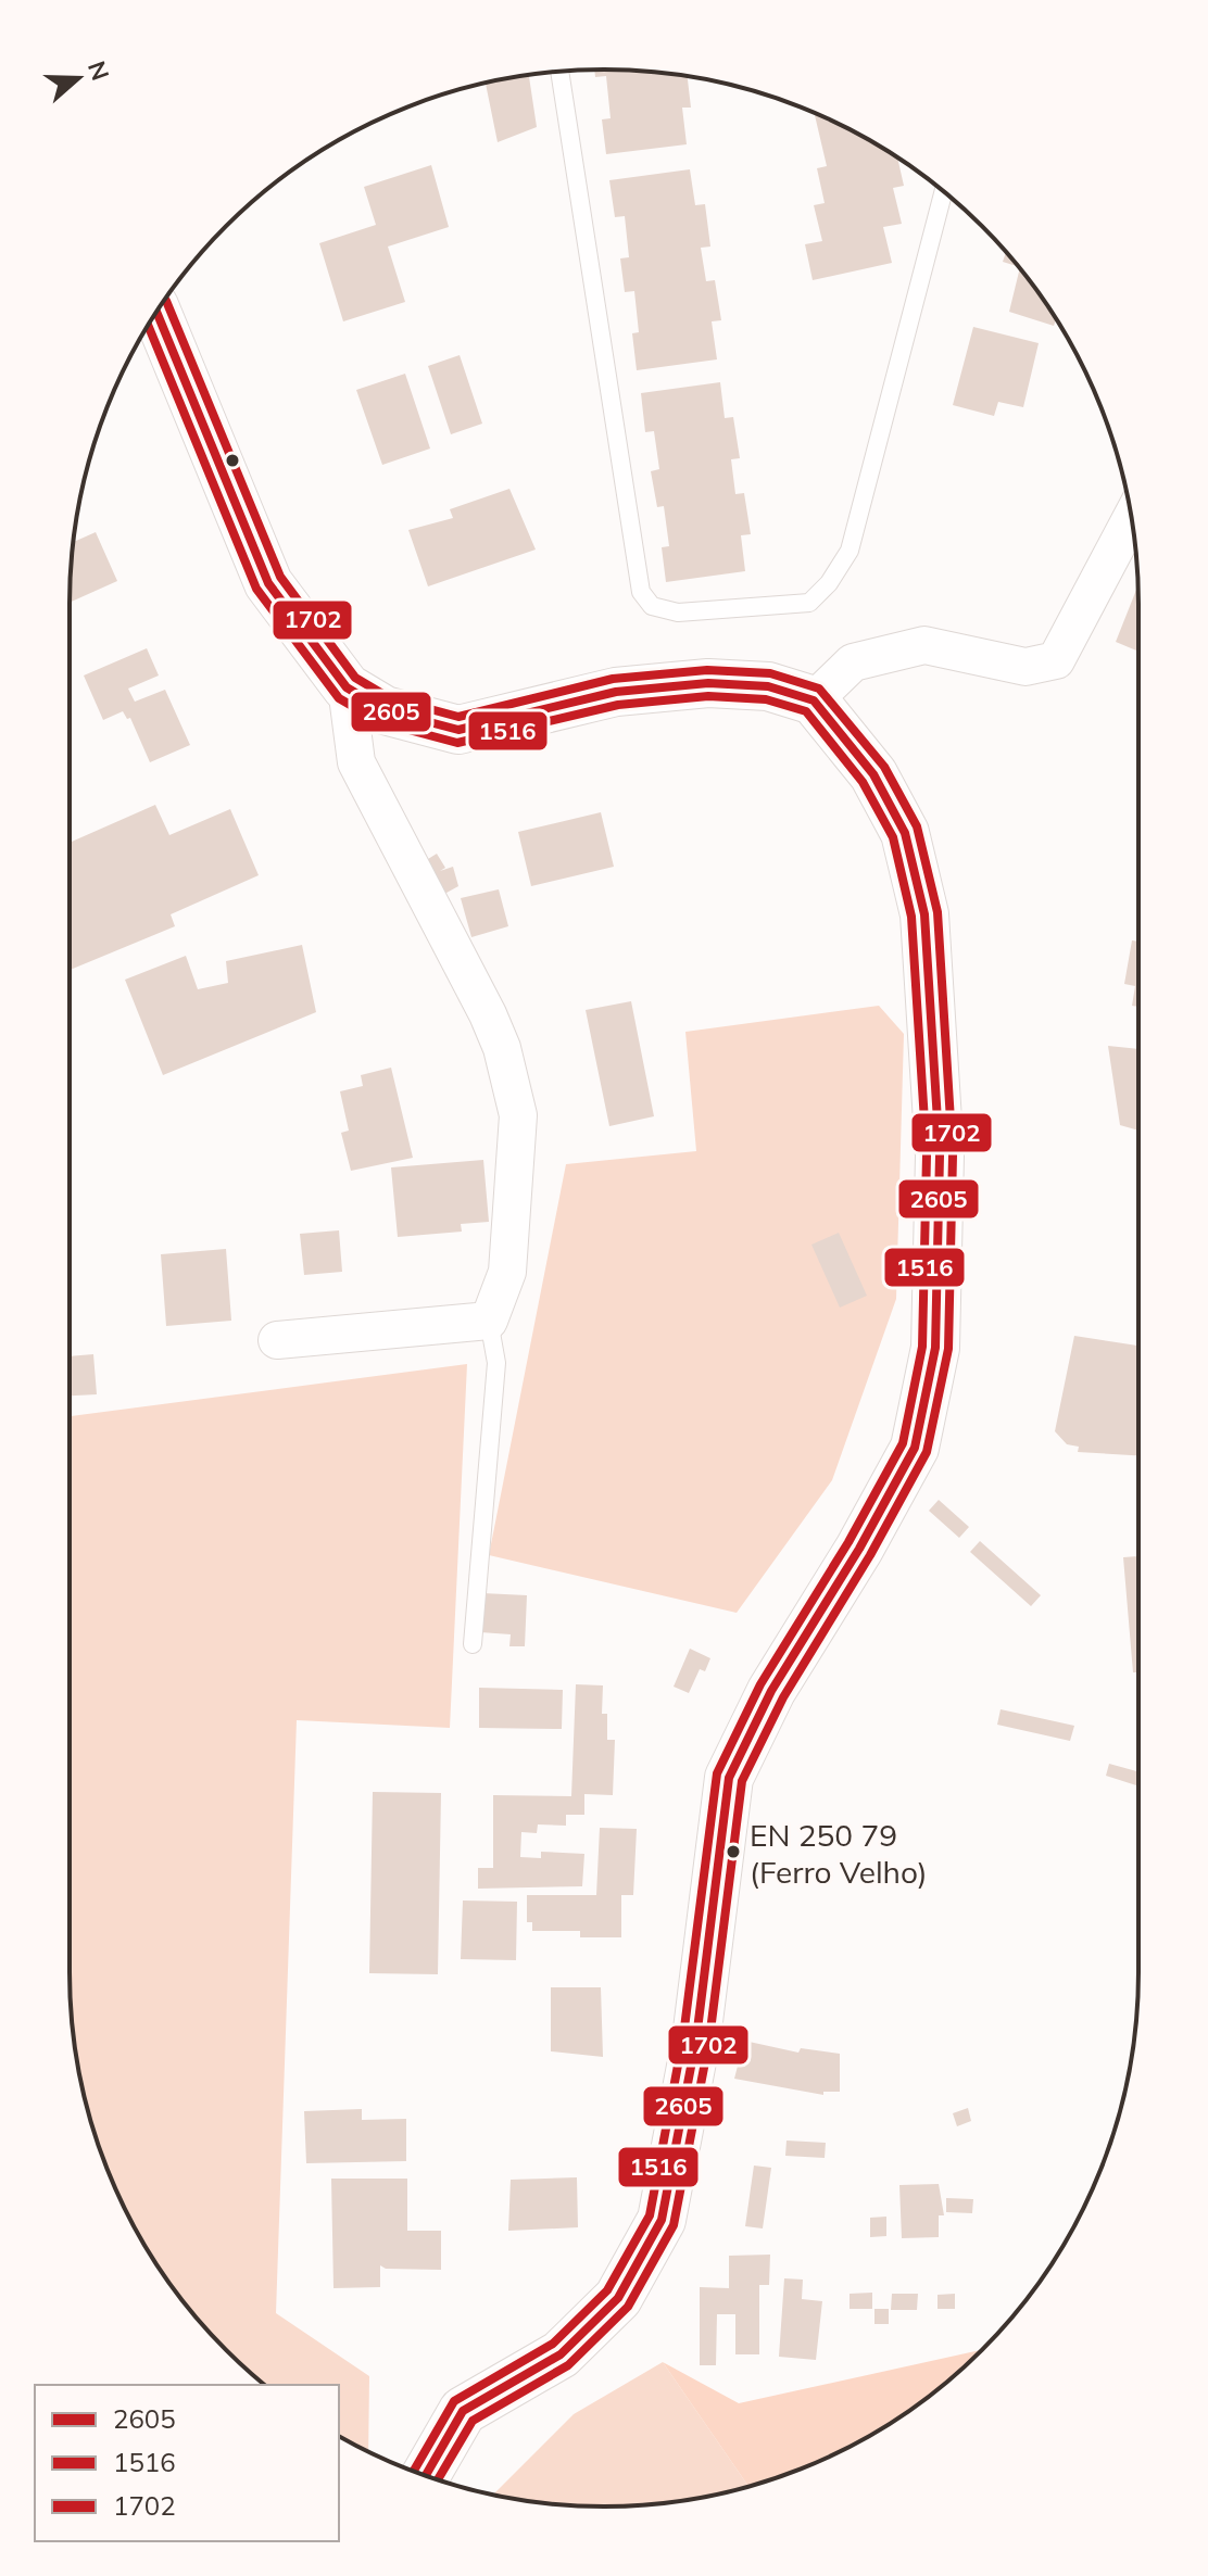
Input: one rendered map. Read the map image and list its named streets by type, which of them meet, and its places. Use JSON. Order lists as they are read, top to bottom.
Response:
{
  "places": ["EN 250 79 (Ferro Velho)"],
  "lines": ["transit line 1702", "transit line 2605", "transit line 1516"],
  "legend": ["2605", "1516", "1702"],
  "north": "right"
}
